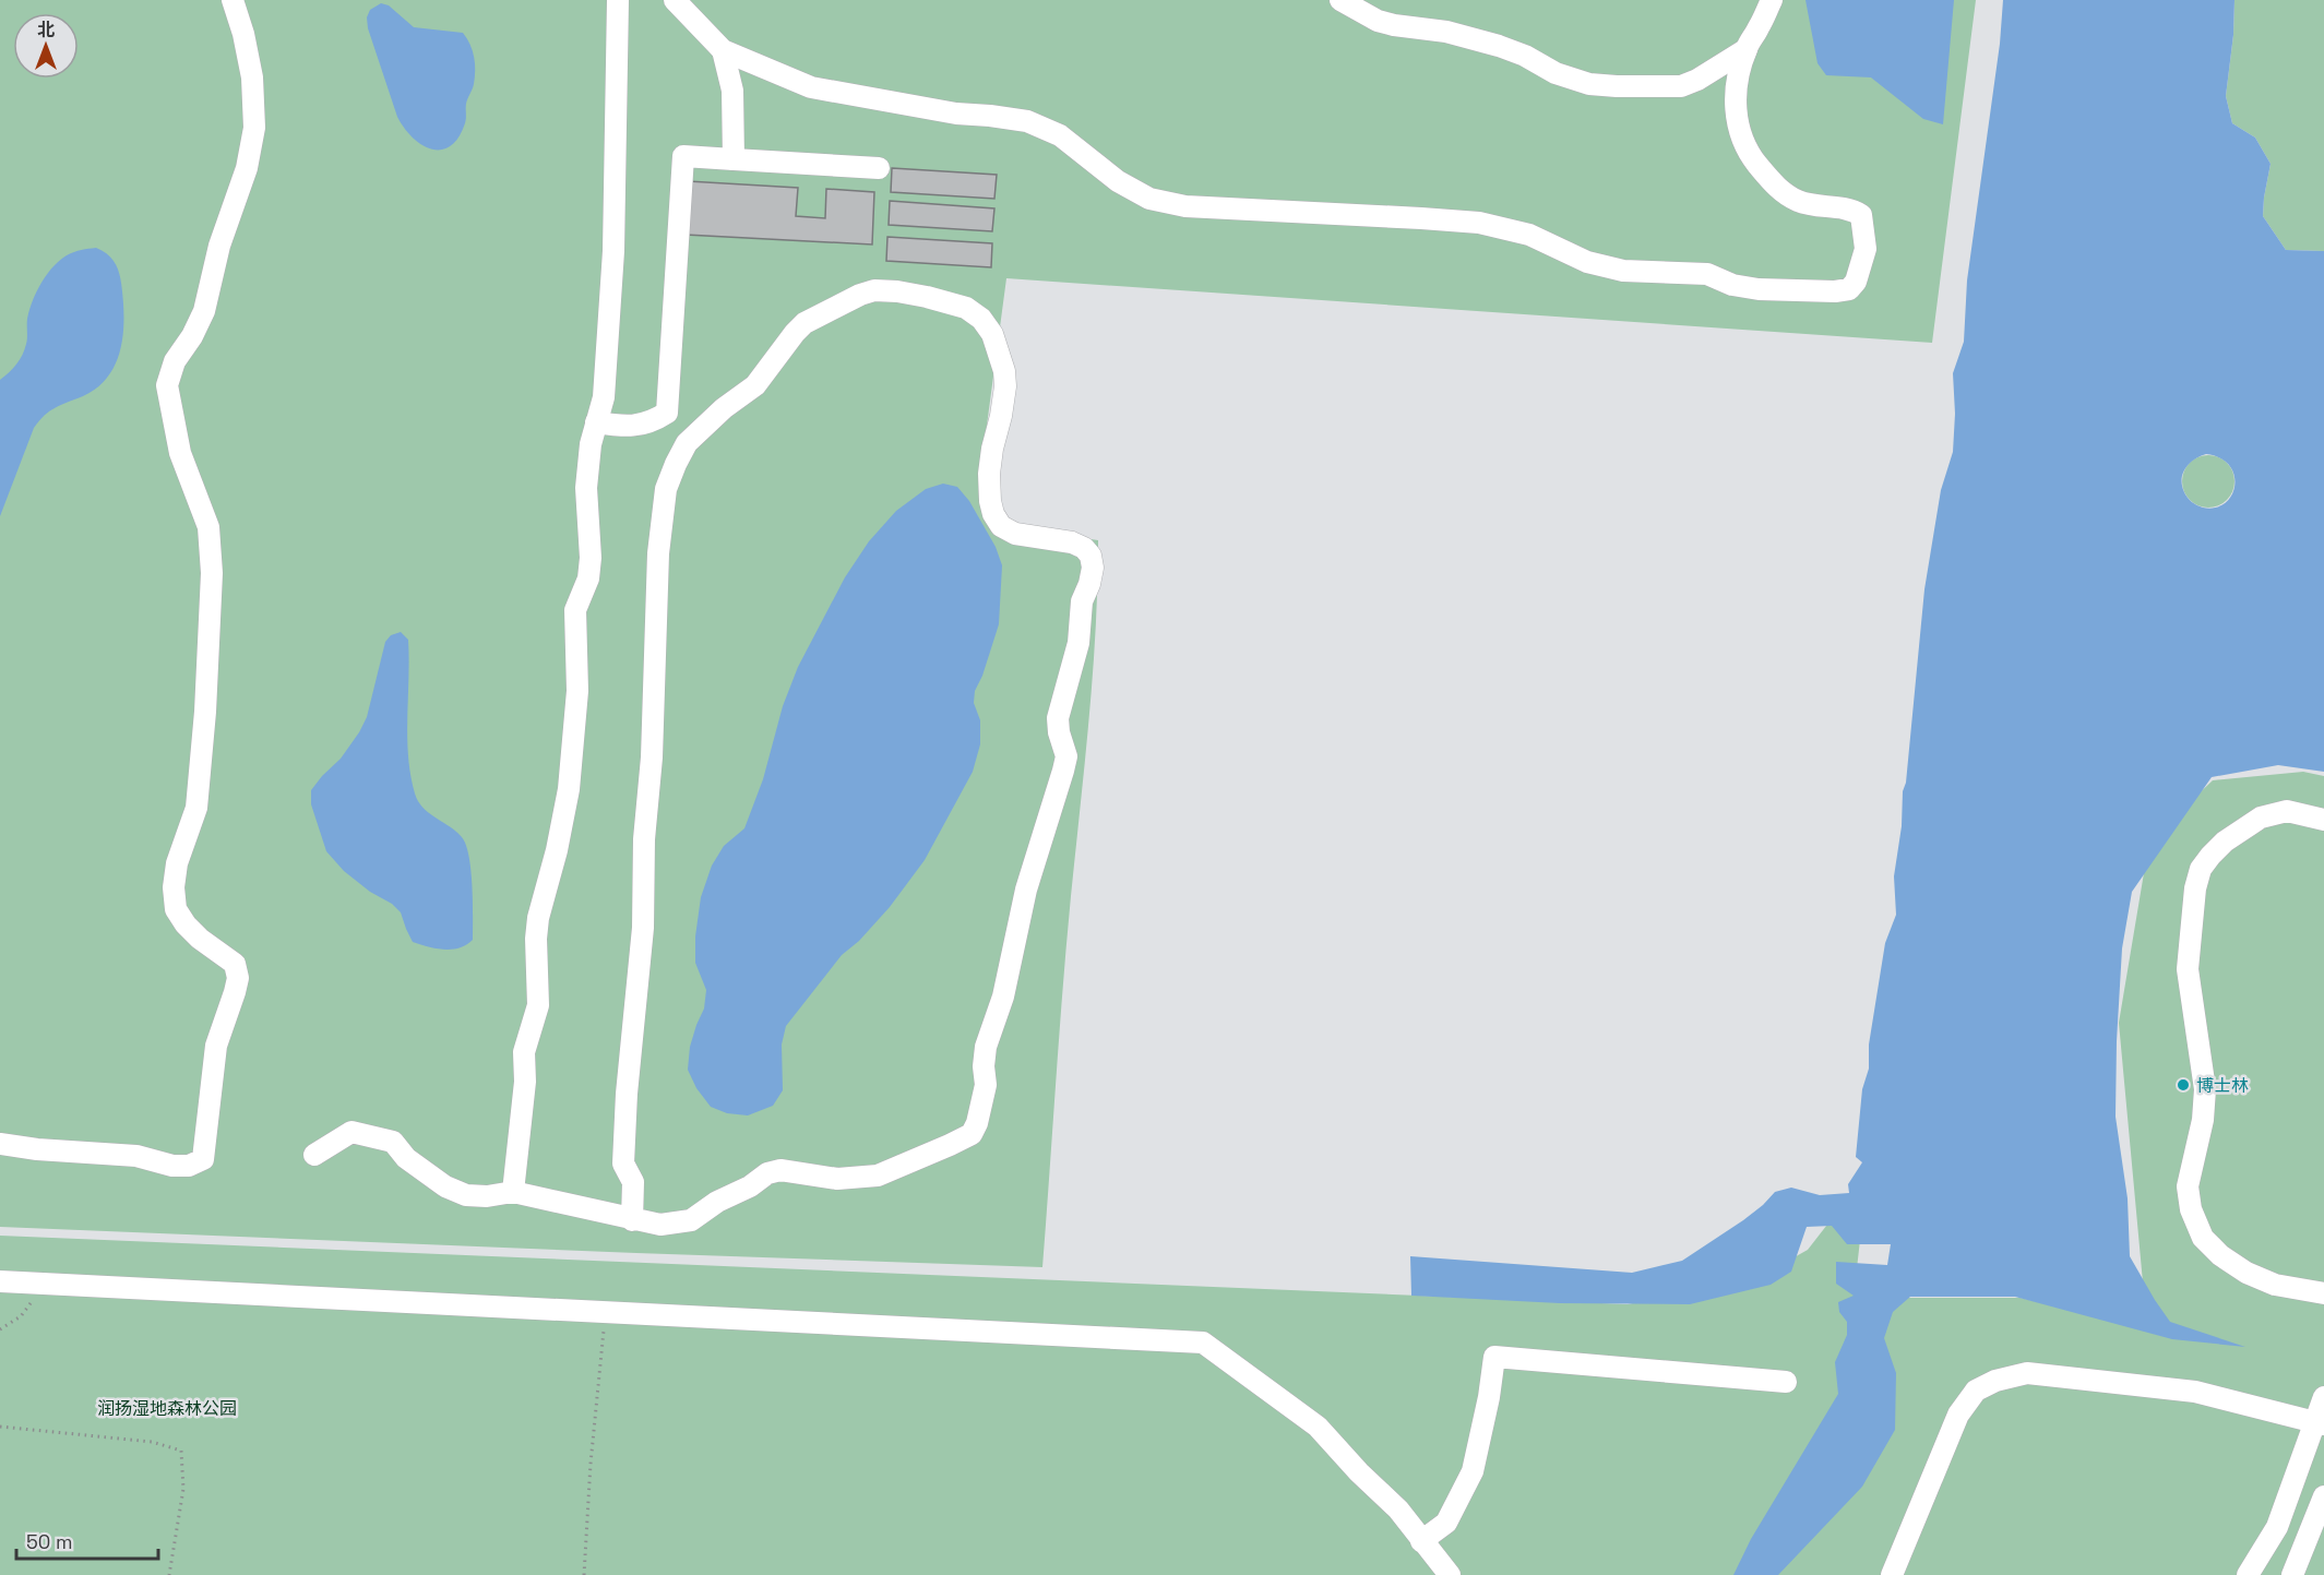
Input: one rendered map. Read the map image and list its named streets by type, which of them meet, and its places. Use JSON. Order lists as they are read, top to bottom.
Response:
{
  "parks": ["润扬湿地森林公园"],
  "places": ["博士林"],
  "scale_bar": "50 m",
  "north": "top"
}
